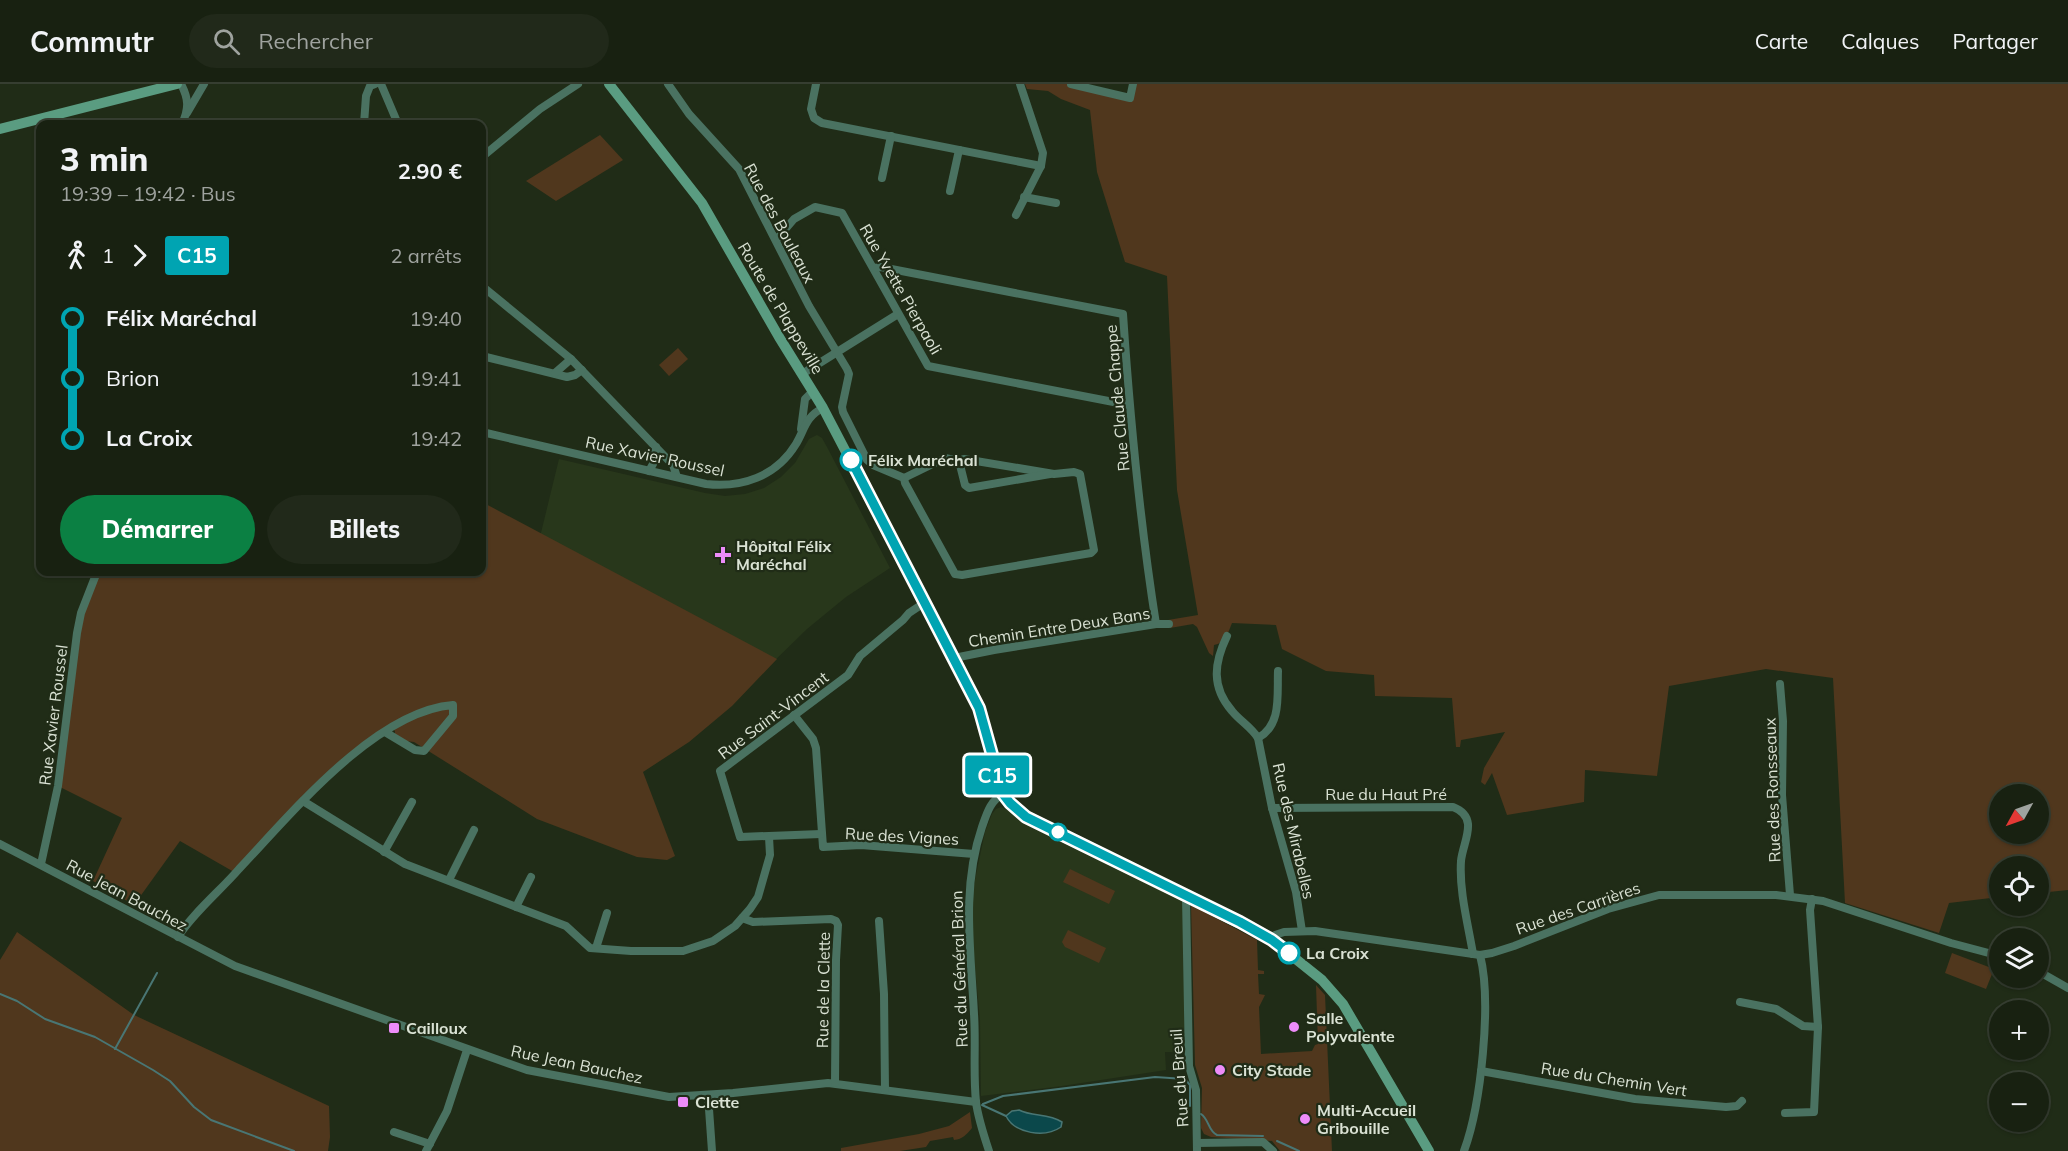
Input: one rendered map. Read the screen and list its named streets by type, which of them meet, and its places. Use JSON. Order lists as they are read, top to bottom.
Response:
{
  "streets": {
    "street": [
      "Rue des Bouleaux",
      "Rue Yvette Pierpaoli",
      "Route de Plappeville",
      "Rue Claude Chappe",
      "Rue Xavier Roussel",
      "Chemin Entre Deux Bans",
      "Rue Saint-Vincent",
      "Rue des Ronsseaux",
      "Rue du Haut Pré",
      "Rue des Mirabelles",
      "Rue des Vignes",
      "Rue Jean Bauchez",
      "Rue des Carrières",
      "Rue du Général Brion",
      "Rue de la Clette",
      "Rue du Breuil",
      "Rue du Chemin Vert"
    ]
  },
  "crossings": [
    ["Rue des Bouleaux", "Rue Yvette Pierpaoli"],
    ["Rue Yvette Pierpaoli", "Rue Claude Chappe"],
    ["Route de Plappeville", "Rue Xavier Roussel"],
    ["Route de Plappeville", "Chemin Entre Deux Bans"],
    ["Route de Plappeville", "Rue Saint-Vincent"],
    ["Route de Plappeville", "Rue du Général Brion"],
    ["Rue Claude Chappe", "Chemin Entre Deux Bans"],
    ["Rue Xavier Roussel", "Rue Jean Bauchez"],
    ["Rue Saint-Vincent", "Rue des Vignes"],
    ["Rue des Ronsseaux", "Rue des Carrières"],
    ["Rue du Haut Pré", "Rue des Mirabelles"],
    ["Rue du Haut Pré", "Rue des Carrières"],
    ["Rue du Haut Pré", "Rue du Chemin Vert"],
    ["Rue des Mirabelles", "Rue des Carrières"],
    ["Rue des Vignes", "Rue du Général Brion"],
    ["Rue Jean Bauchez", "Rue du Général Brion"],
    ["Rue Jean Bauchez", "Rue de la Clette"]
  ],
  "places": {
    "other": [
      "Félix Maréchal",
      "La Croix",
      "Salle Polyvalente",
      "City Stade",
      "Multi-Accueil Gribouille"
    ],
    "health": ["Hôpital Félix Maréchal"],
    "transit": ["Cailloux", "Clette"]
  },
  "lines": ["bus line C15"],
  "north": "bottom left",
  "page": {
    "header": "Commutr",
    "search": "Rechercher",
    "nav": ["Carte", "Calques", "Partager"],
    "on_map": "C15",
    "heading": ["3 min", "19:39 – 19:42 · Bus", "2.90 €"],
    "legs": ["1", "C15", "2 arrêts"],
    "list": [
      {
        "name": "Félix Maréchal",
        "value": "19:40"
      },
      {
        "name": "Brion",
        "value": "19:41"
      },
      {
        "name": "La Croix",
        "value": "19:42"
      }
    ],
    "buttons": ["Démarrer", "Billets"],
    "map_buttons": ["+", "−"]
  }
}
